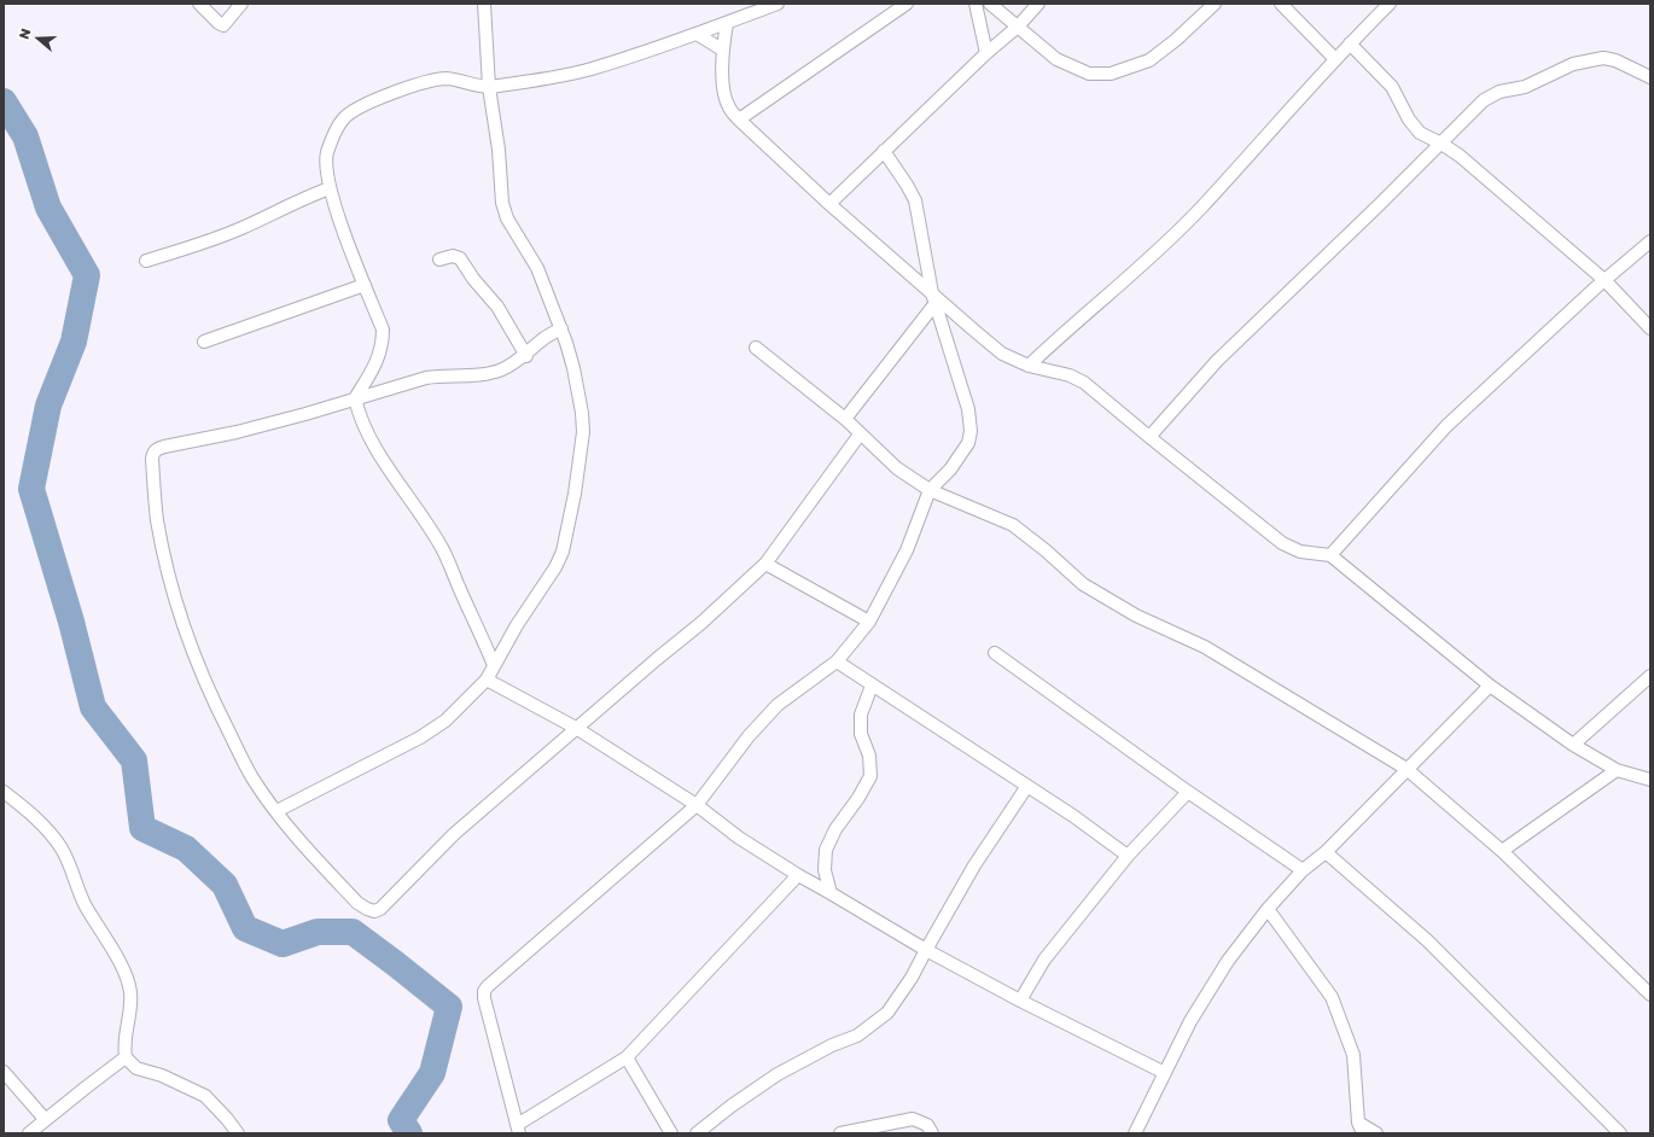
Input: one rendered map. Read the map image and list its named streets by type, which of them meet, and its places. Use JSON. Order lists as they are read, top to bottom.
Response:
{
  "north": "left"
}
